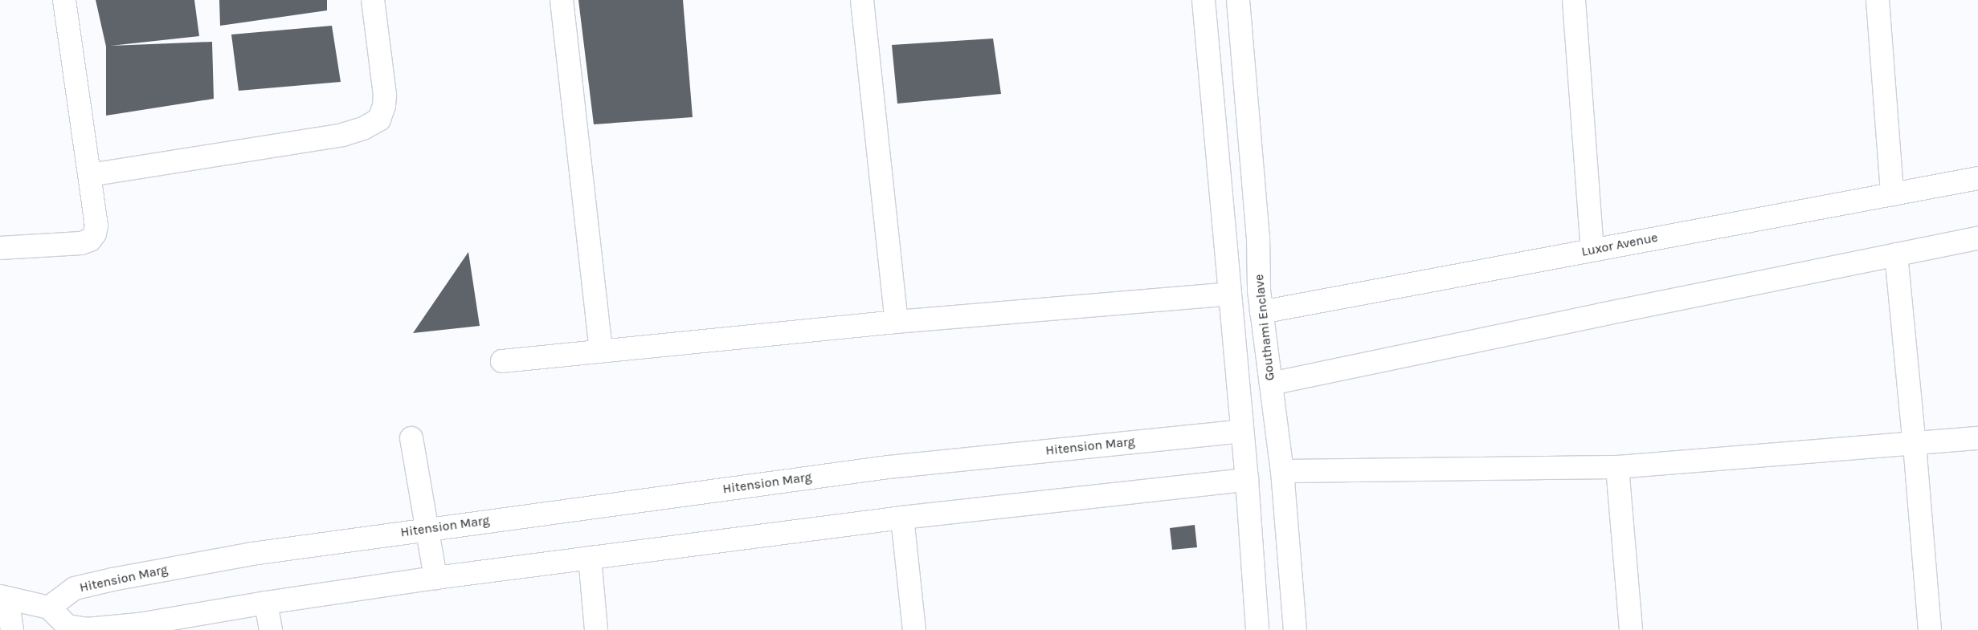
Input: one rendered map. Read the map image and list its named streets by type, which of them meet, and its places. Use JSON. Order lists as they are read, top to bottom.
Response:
{
  "streets": {
    "street": ["Luxor Avenue", "Gouthami Enclave", "Hitension Marg"]
  },
  "crossings": [
    ["Luxor Avenue", "Gouthami Enclave"]
  ]
}
